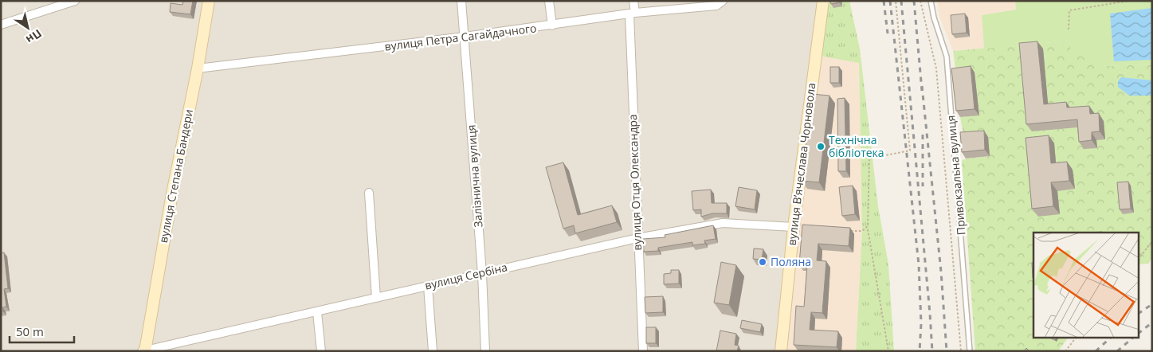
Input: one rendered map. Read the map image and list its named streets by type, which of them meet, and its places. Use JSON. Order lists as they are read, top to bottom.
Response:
{
  "streets": {
    "street": [
      "вулиця Петра Сагайдачного",
      "вулиця Вʼячеслава Чорновола",
      "вулиця Степана Бандери",
      "Залізнична вулиця",
      "вулиця Отця Олександра",
      "вулиця Сербіна"
    ],
    "lane": ["Привокзальна вулиця"]
  },
  "crossings": [
    ["вулиця Петра Сагайдачного", "вулиця Степана Бандери"],
    ["вулиця Петра Сагайдачного", "Залізнична вулиця"],
    ["вулиця Петра Сагайдачного", "вулиця Отця Олександра"],
    ["вулиця Вʼячеслава Чорновола", "вулиця Сербіна"],
    ["вулиця Степана Бандери", "вулиця Сербіна"],
    ["Залізнична вулиця", "вулиця Сербіна"],
    ["вулиця Отця Олександра", "вулиця Сербіна"]
  ],
  "places": ["Технічна бібліотека", "Поляна"],
  "scale_bar": "50 m",
  "north": "bottom right"
}
